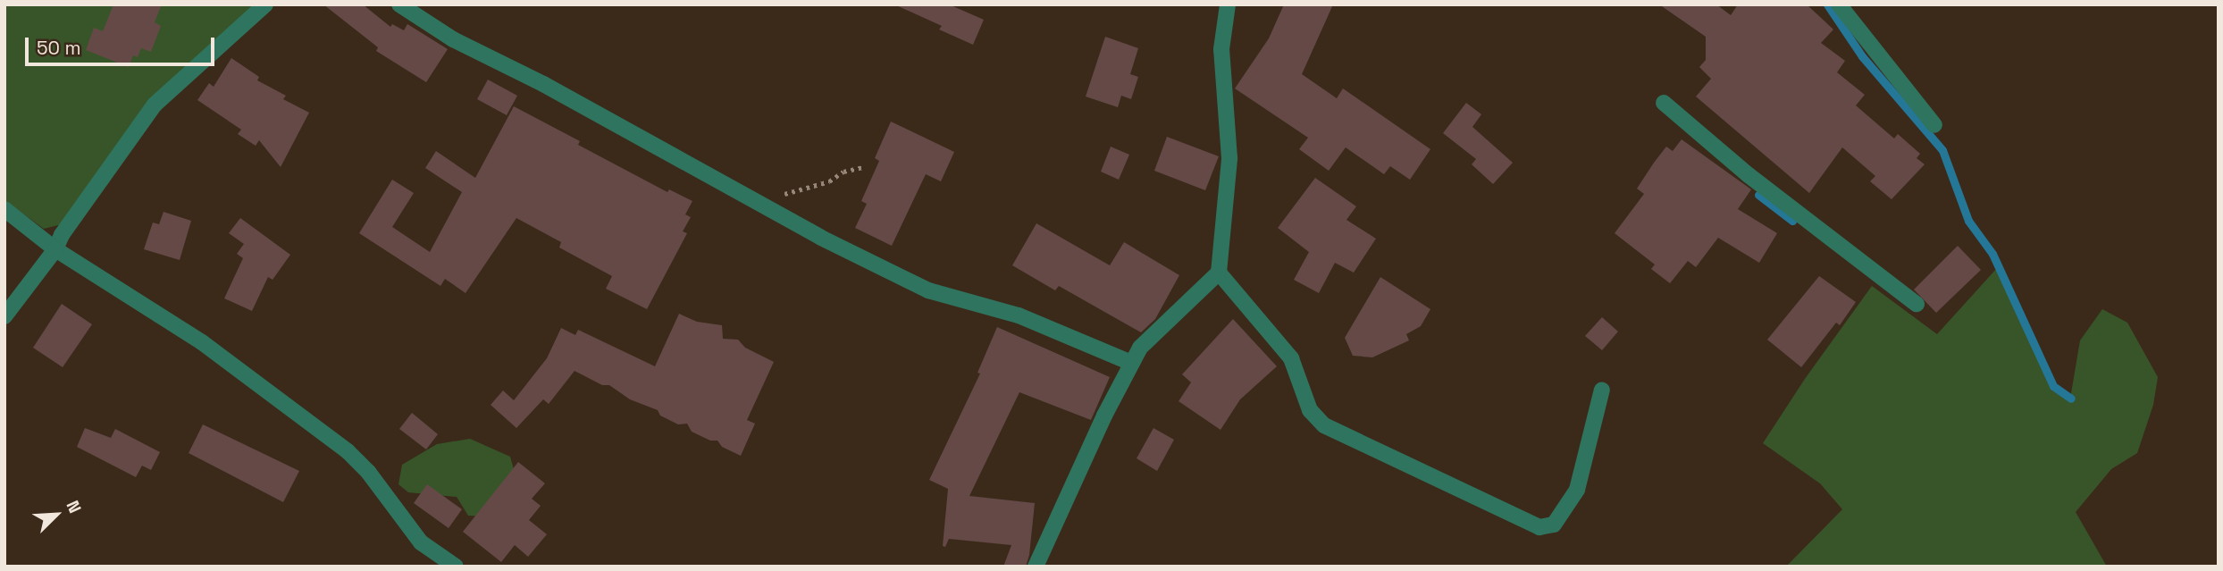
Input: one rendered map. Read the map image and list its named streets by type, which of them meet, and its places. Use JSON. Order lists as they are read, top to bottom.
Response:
{
  "scale_bar": "50 m",
  "north": "top right"
}
